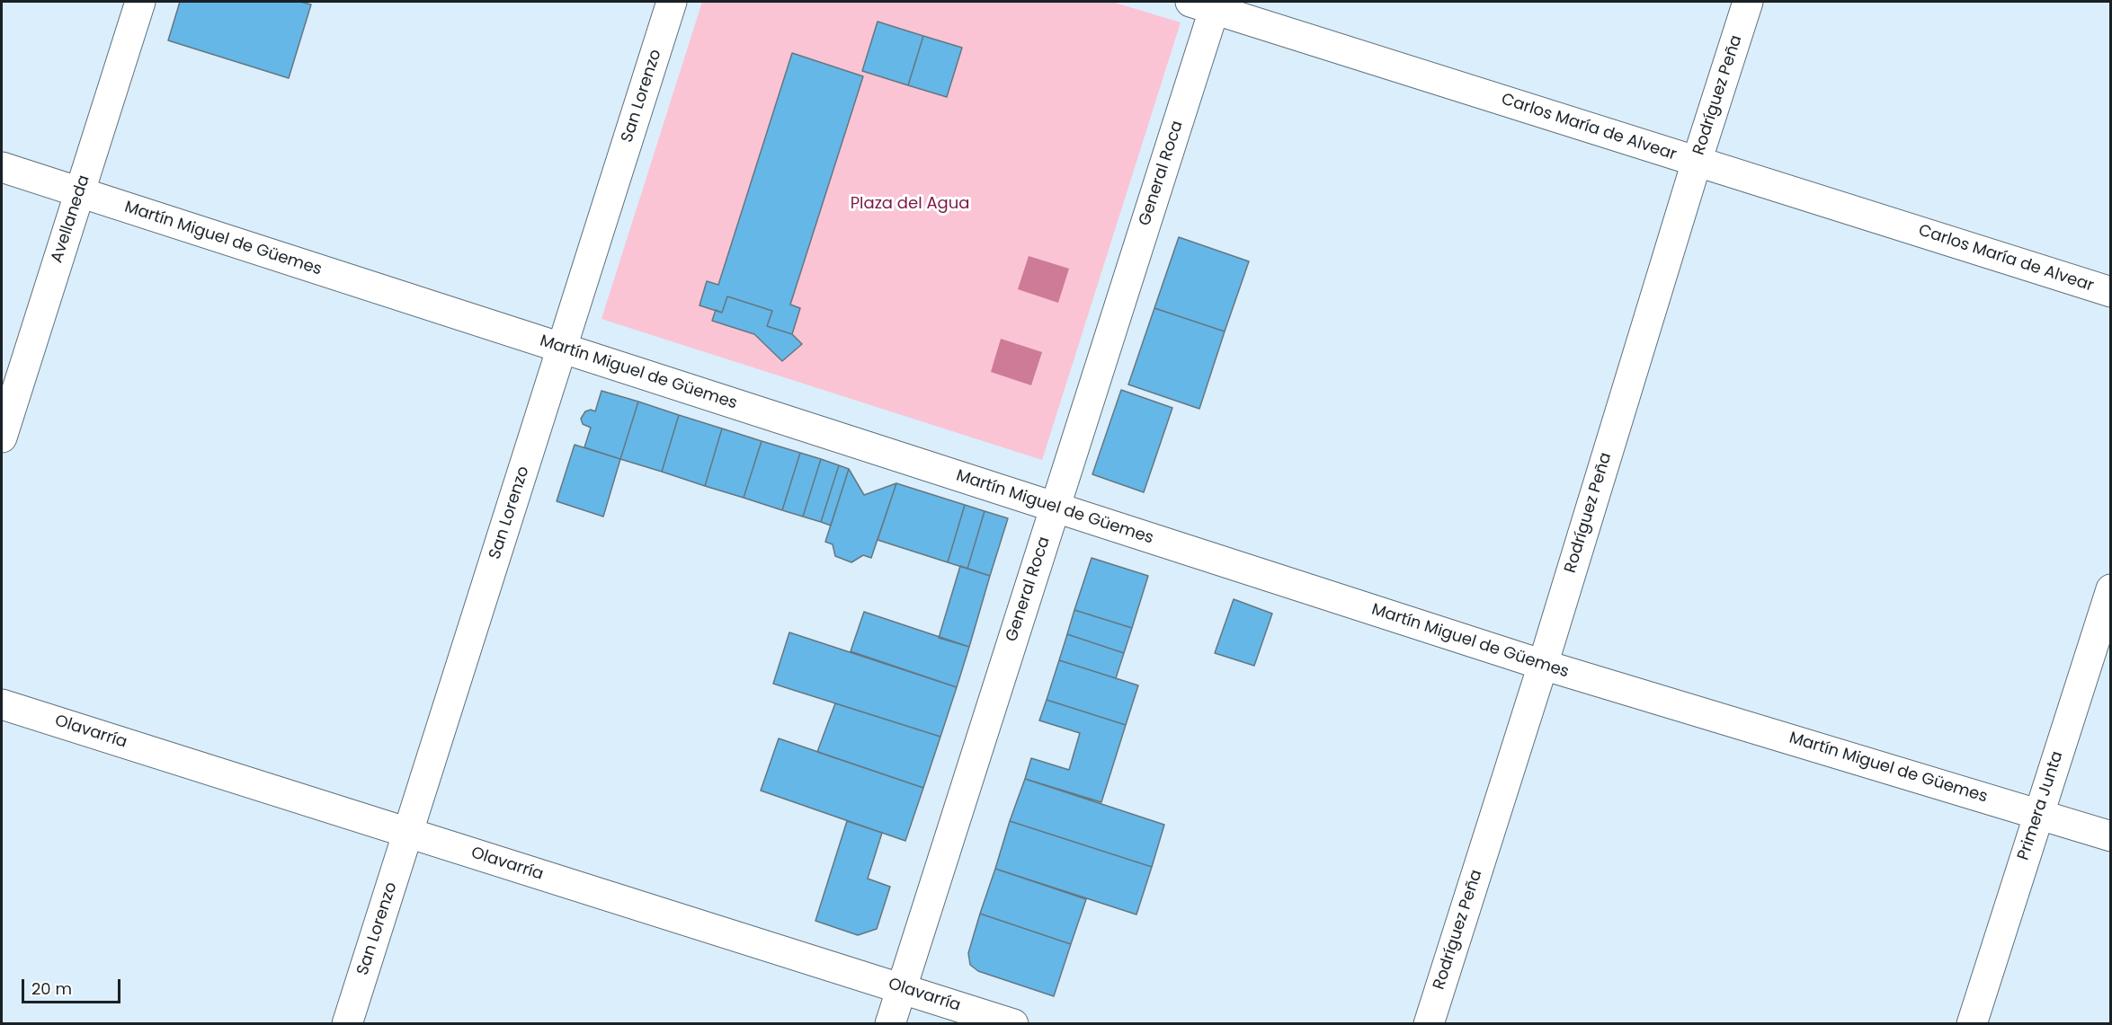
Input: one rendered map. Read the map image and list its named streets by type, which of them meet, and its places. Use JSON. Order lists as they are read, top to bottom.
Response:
{
  "streets": {
    "street": [
      "Rodríguez Peña",
      "San Lorenzo",
      "Carlos María de Alvear",
      "General Roca",
      "Avellaneda",
      "Martín Miguel de Güemes",
      "Olavarría",
      "Primera Junta"
    ]
  },
  "crossings": [
    ["Rodríguez Peña", "Carlos María de Alvear"],
    ["Rodríguez Peña", "Martín Miguel de Güemes"],
    ["San Lorenzo", "Martín Miguel de Güemes"],
    ["San Lorenzo", "Olavarría"],
    ["Carlos María de Alvear", "General Roca"],
    ["General Roca", "Martín Miguel de Güemes"],
    ["General Roca", "Olavarría"],
    ["Avellaneda", "Martín Miguel de Güemes"],
    ["Martín Miguel de Güemes", "Primera Junta"]
  ],
  "parks": ["Plaza del Agua"],
  "scale_bar": "20 m"
}
